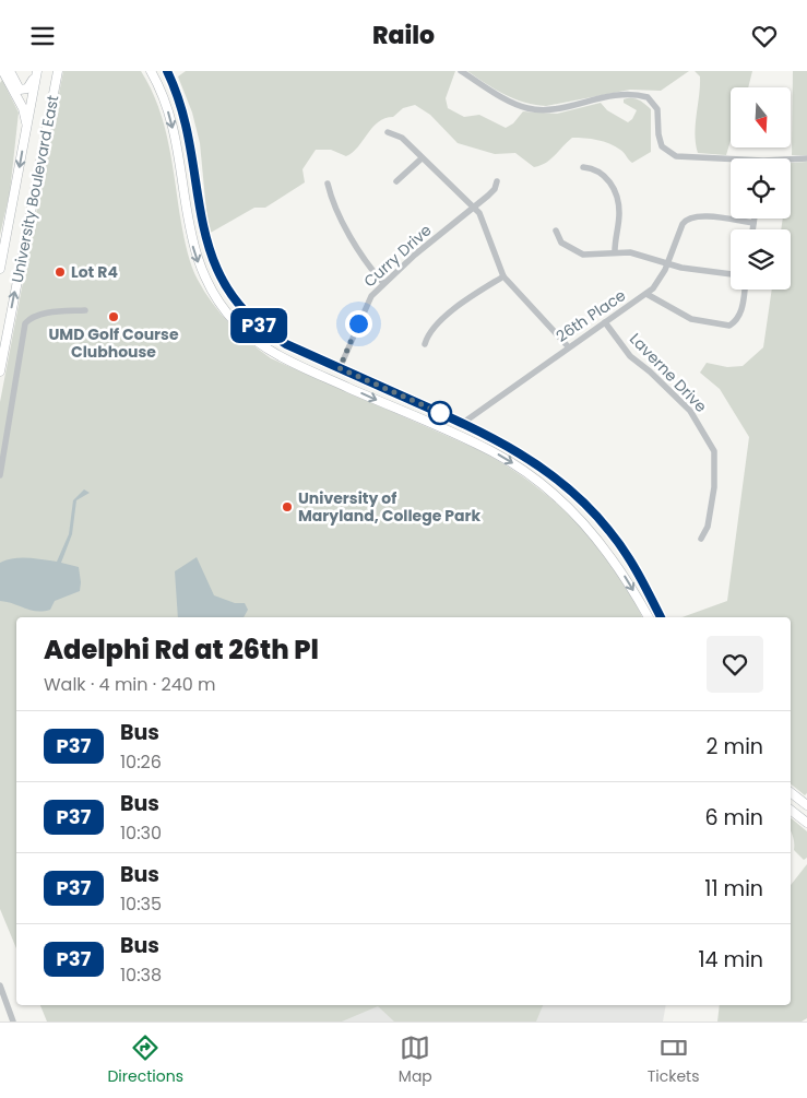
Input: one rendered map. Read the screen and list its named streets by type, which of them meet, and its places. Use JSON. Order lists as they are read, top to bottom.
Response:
{
  "streets": {
    "main road": ["University Boulevard East"],
    "street": ["Curry Drive", "26th Place", "Laverne Drive"]
  },
  "crossings": [
    ["26th Place", "Laverne Drive"]
  ],
  "places": ["Lot R4", "UMD Golf Course Clubhouse", "University of Maryland, College Park"],
  "lines": ["bus line P37"],
  "north": "bottom",
  "page": {
    "header": "Railo",
    "on_map": "P37",
    "heading": ["Adelphi Rd at 26th Pl", "Walk · 4 min · 240 m"],
    "list": [
      {
        "mark": "P37",
        "name": "Bus",
        "note": "10:26",
        "value": "2 min"
      },
      {
        "mark": "P37",
        "name": "Bus",
        "note": "10:30",
        "value": "6 min"
      },
      {
        "mark": "P37",
        "name": "Bus",
        "note": "10:35",
        "value": "11 min"
      },
      {
        "mark": "P37",
        "name": "Bus",
        "note": "10:38",
        "value": "14 min"
      }
    ],
    "tabs": ["Directions", "Map", "Tickets"]
  }
}
